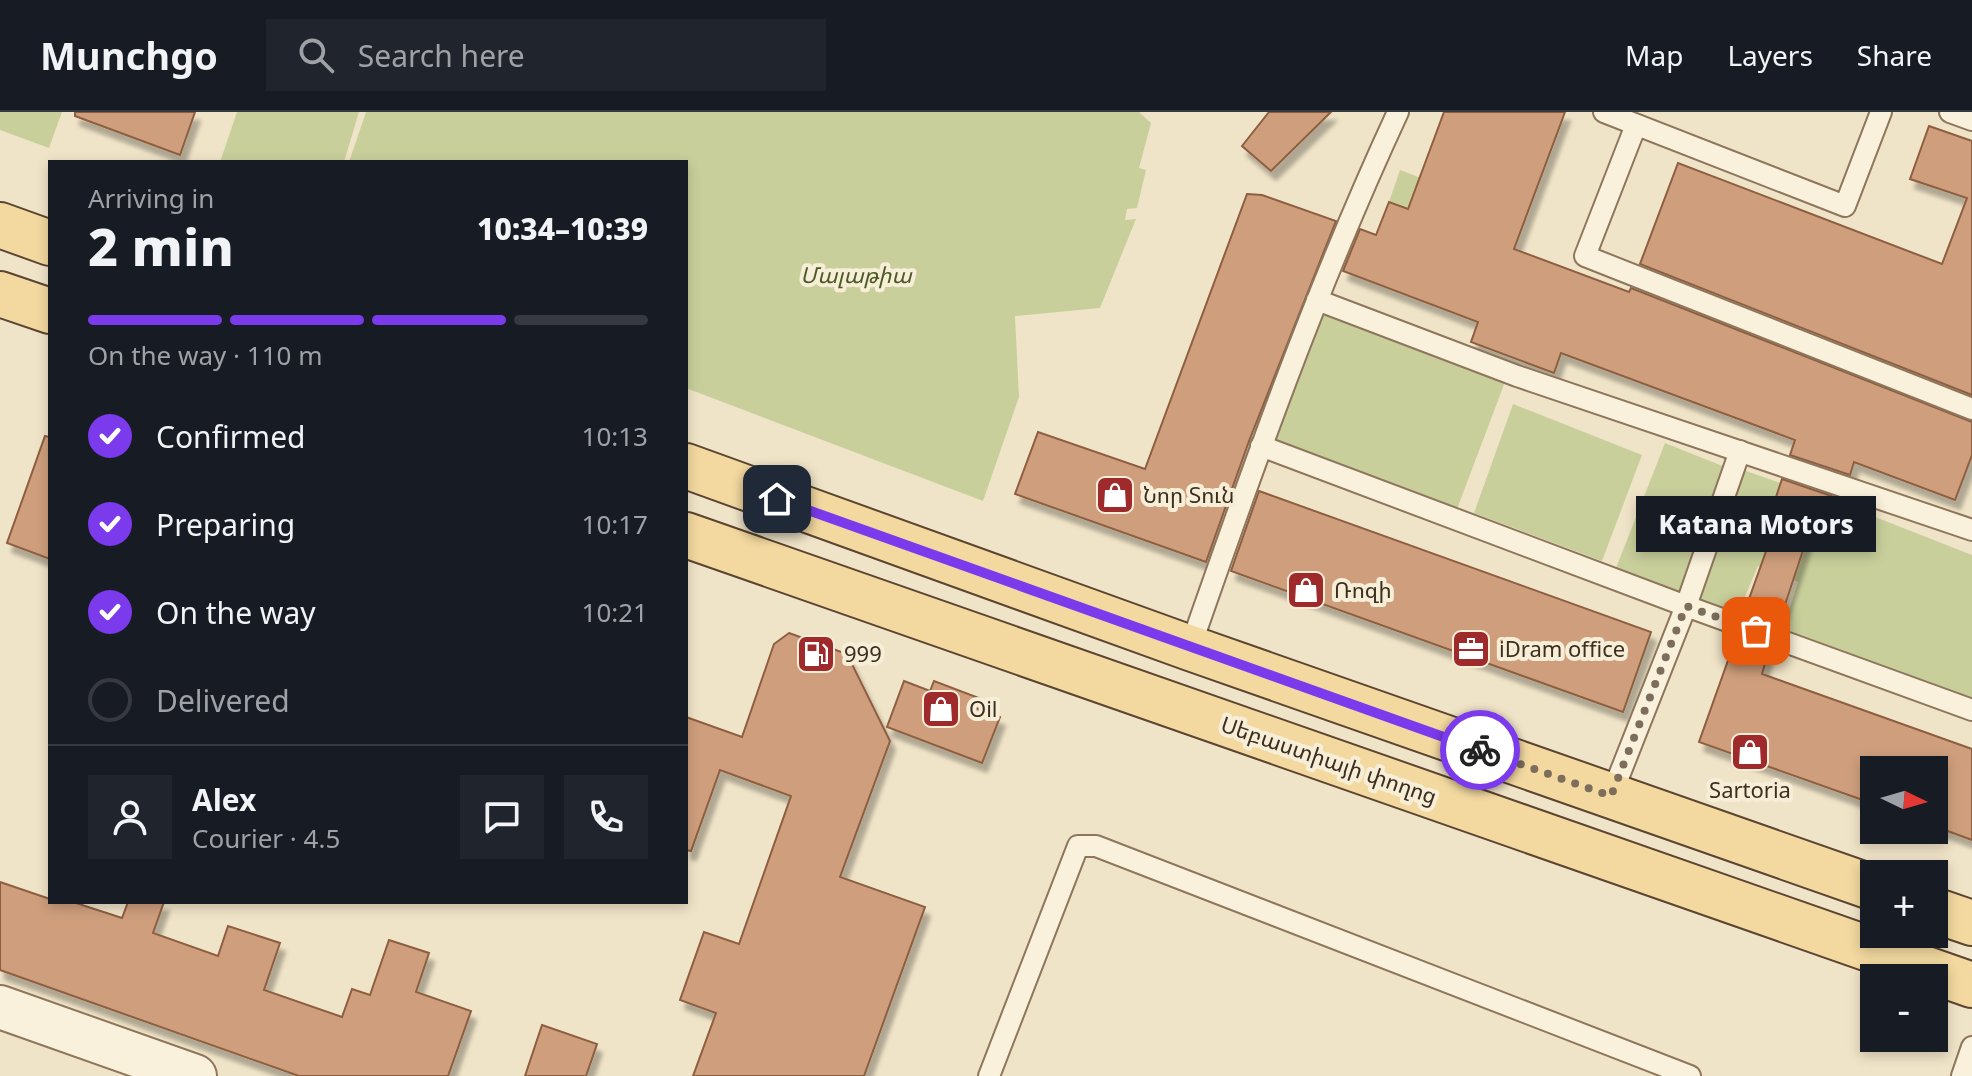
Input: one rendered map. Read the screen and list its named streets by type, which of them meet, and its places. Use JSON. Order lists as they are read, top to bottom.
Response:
{
  "streets": {
    "main road": ["Սեբաստիայի փողոց"]
  },
  "parks": ["Մալաթիա"],
  "places": {
    "shop": [
      "Նոր Տուն",
      "Ռոզի",
      "Oil",
      "Sartoria"
    ],
    "other": ["Katana Motors"],
    "office": ["iDram office"],
    "fuel station": ["999"]
  },
  "north": "right",
  "page": {
    "header": "Munchgo",
    "search": "Search here",
    "nav": ["Map", "Layers", "Share"],
    "heading": ["2 min", "Arriving in", "10:34–10:39"],
    "panel": ["Alex", "Courier · 4.5"],
    "bar": "On the way · 110 m",
    "list": [
      ["Confirmed", "10:13"],
      ["Preparing", "10:17"],
      ["On the way", "10:21"],
      "Delivered"
    ],
    "bubble": "Katana Motors",
    "map_buttons": ["+", "−"]
  }
}
